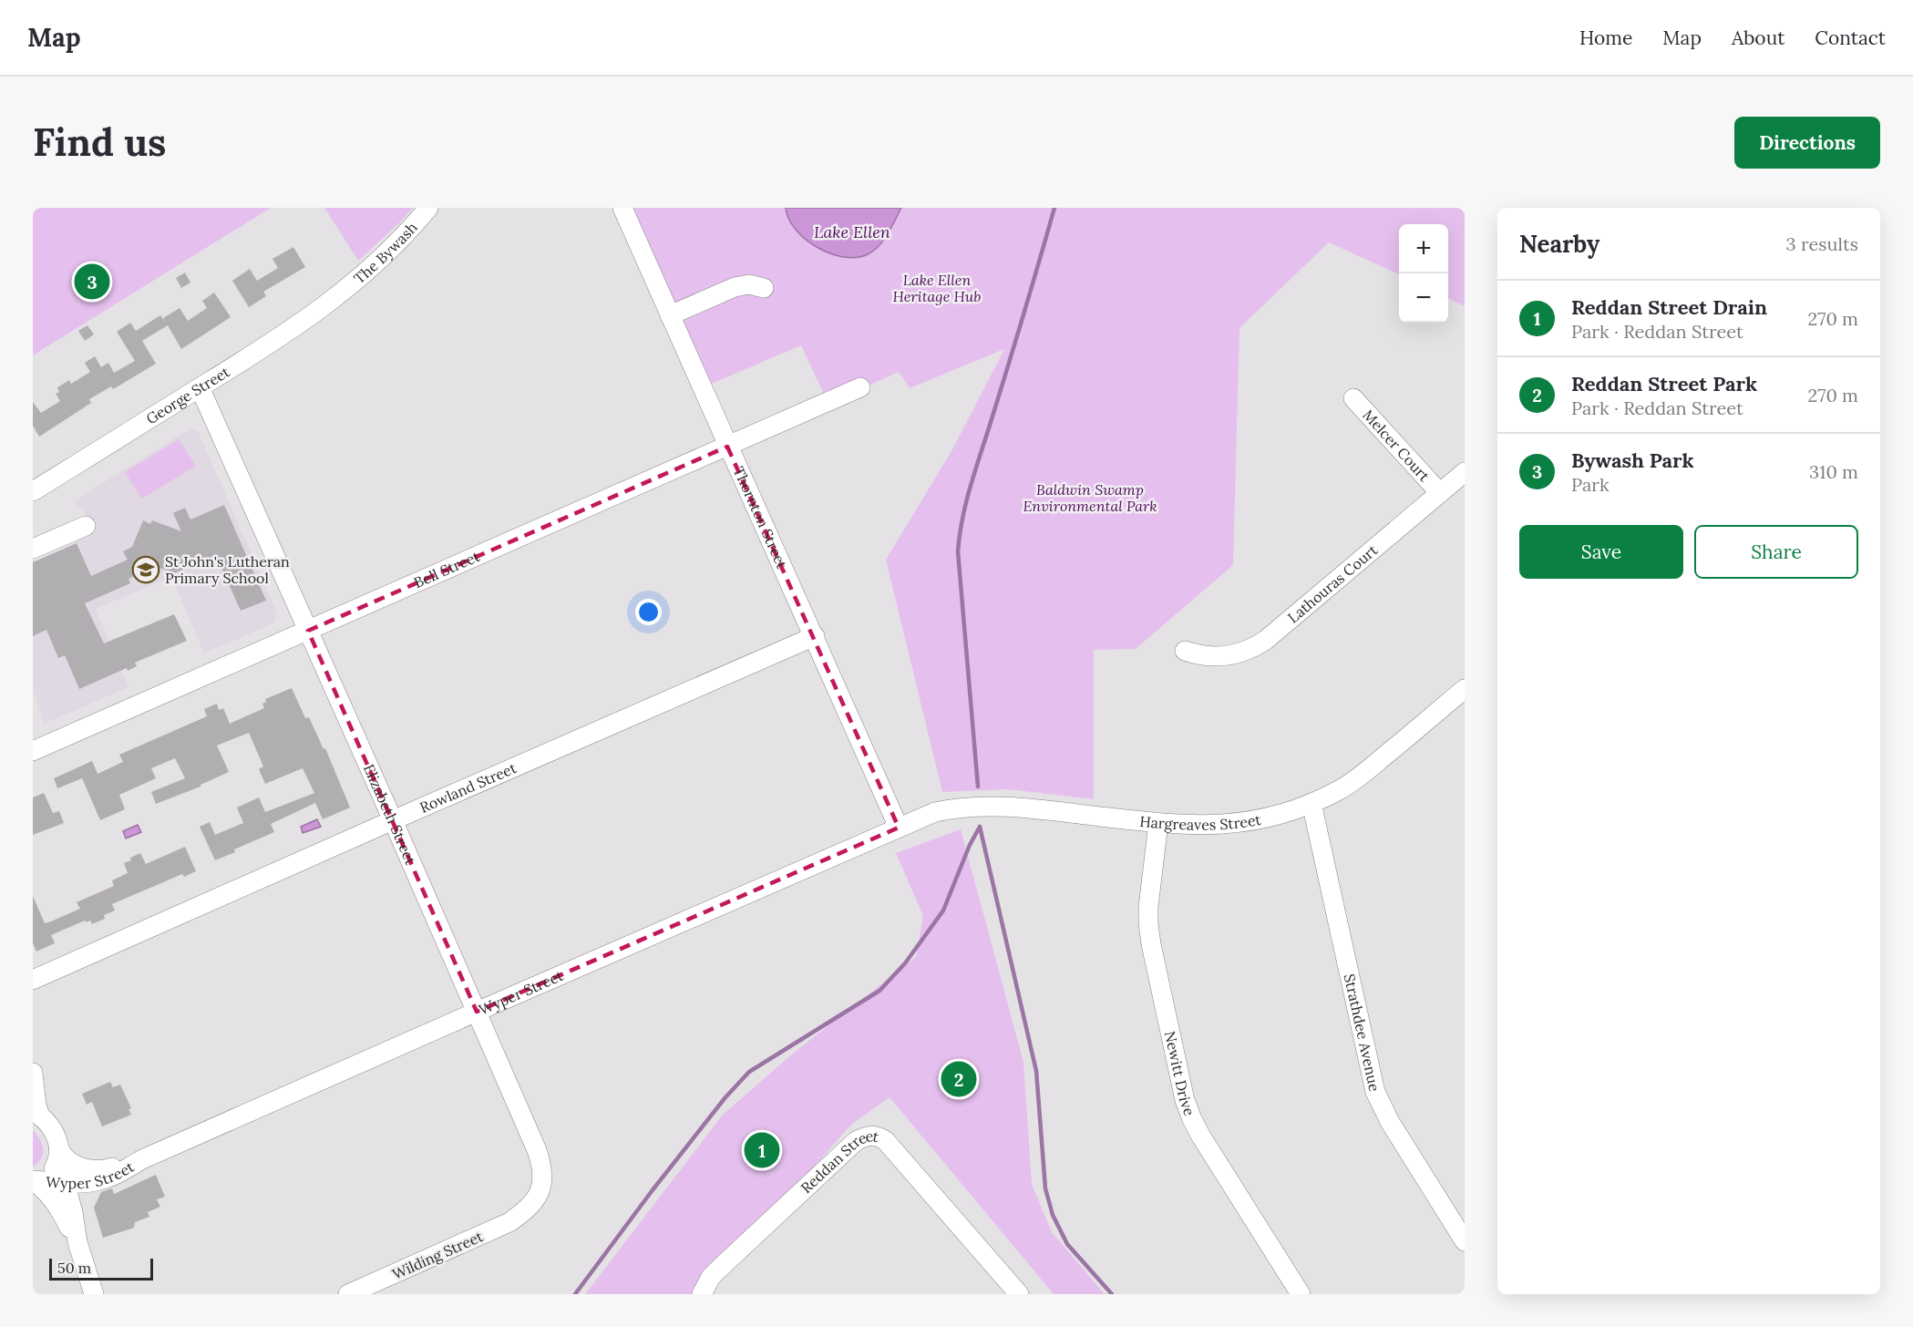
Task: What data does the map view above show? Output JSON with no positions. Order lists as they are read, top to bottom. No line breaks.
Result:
{"streets":{"street":["The Bywash","George Street","Melcer Court","Thornton Street","Bell Street","Lathouras Court","Rowland Street","Elizabeth Street","Hargreaves Street","Wyper Street","Strathdee Avenue","Newitt Drive","Reddan Street","Wilding Street"]},"crossings":[["The Bywash","George Street"],["George Street","Elizabeth Street"],["Melcer Court","Lathouras Court"],["Thornton Street","Bell Street"],["Thornton Street","Rowland Street"],["Thornton Street","Hargreaves Street"],["Thornton Street","Wyper Street"],["Bell Street","Elizabeth Street"],["Rowland Street","Elizabeth Street"],["Elizabeth Street","Wyper Street"],["Elizabeth Street","Wilding Street"],["Hargreaves Street","Wyper Street"],["Hargreaves Street","Strathdee Avenue"],["Hargreaves Street","Newitt Drive"]],"water":["Lake Ellen"],"parks":["Lake Ellen Heritage Hub","Baldwin Swamp Environmental Park"],"places":{"school or university":["St John's Lutheran Primary School"]},"scale_bar":"50 m","page":{"header":"Map","nav":["Home","Map","About","Contact"],"buttons":["Directions",["Save","Share"]],"title":"Find us","heading":["Nearby","3 results"],"map_buttons":["+","−"],"pins":["3","2","1"],"list":[{"mark":"1","name":"Reddan Street Drain","note":"Park · Reddan Street","value":"270 m"},{"mark":"2","name":"Reddan Street Park","note":"Park · Reddan Street","value":"270 m"},{"mark":"3","name":"Bywash Park","note":"Park","value":"310 m"}],"scale":"50 m"}}
